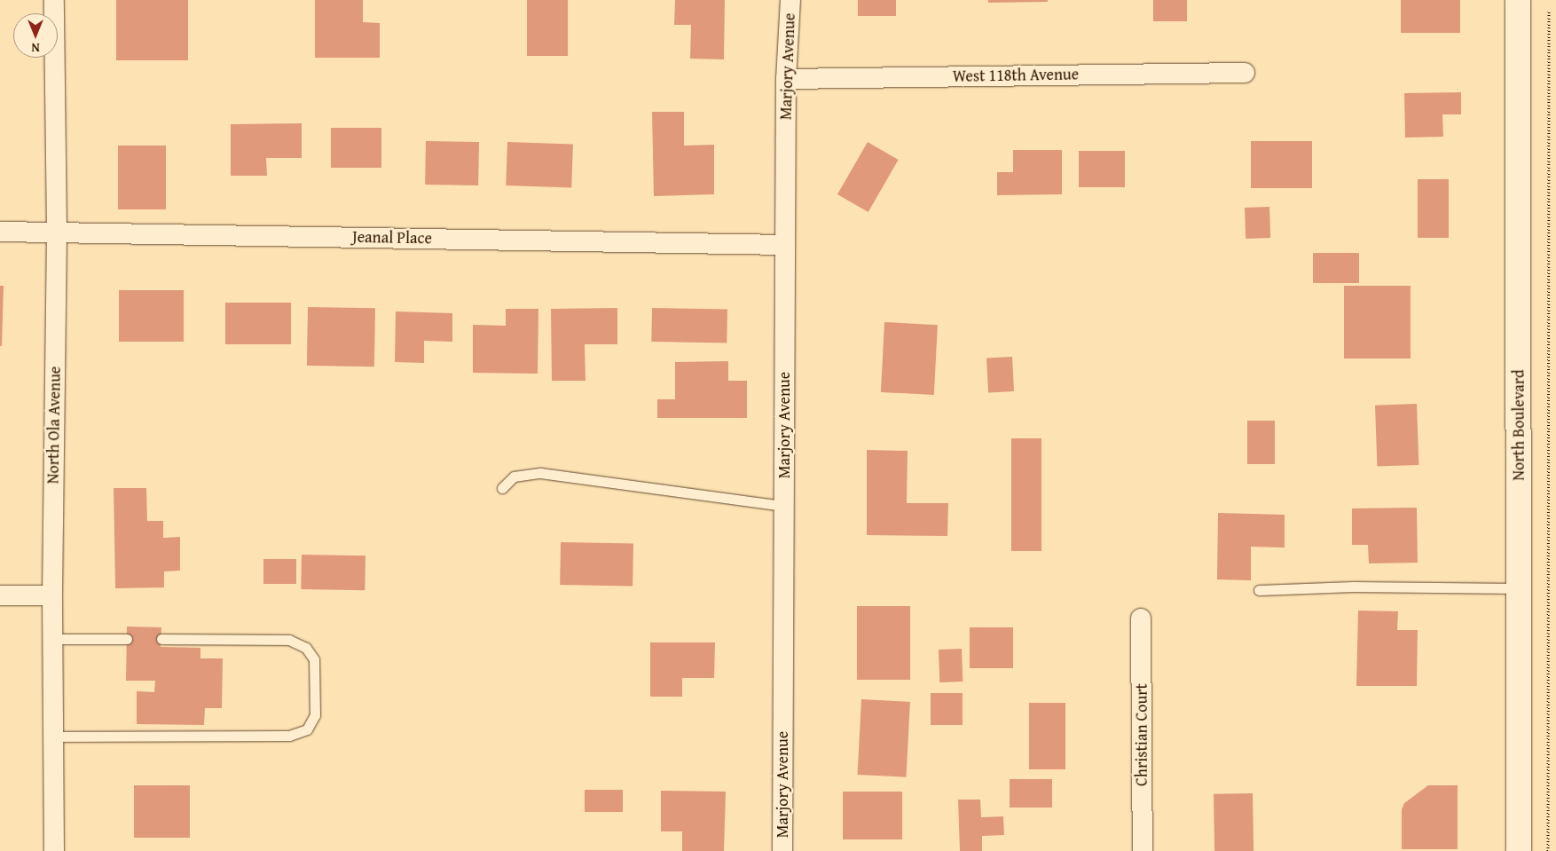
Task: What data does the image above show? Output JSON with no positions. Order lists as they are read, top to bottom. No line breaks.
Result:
{"streets":{"street":["Marjory Avenue","West 118th Avenue","Jeanal Place","North Ola Avenue","North Boulevard","Christian Court"]},"crossings":[["Marjory Avenue","West 118th Avenue"],["Marjory Avenue","Jeanal Place"],["Jeanal Place","North Ola Avenue"]],"north":"bottom"}
